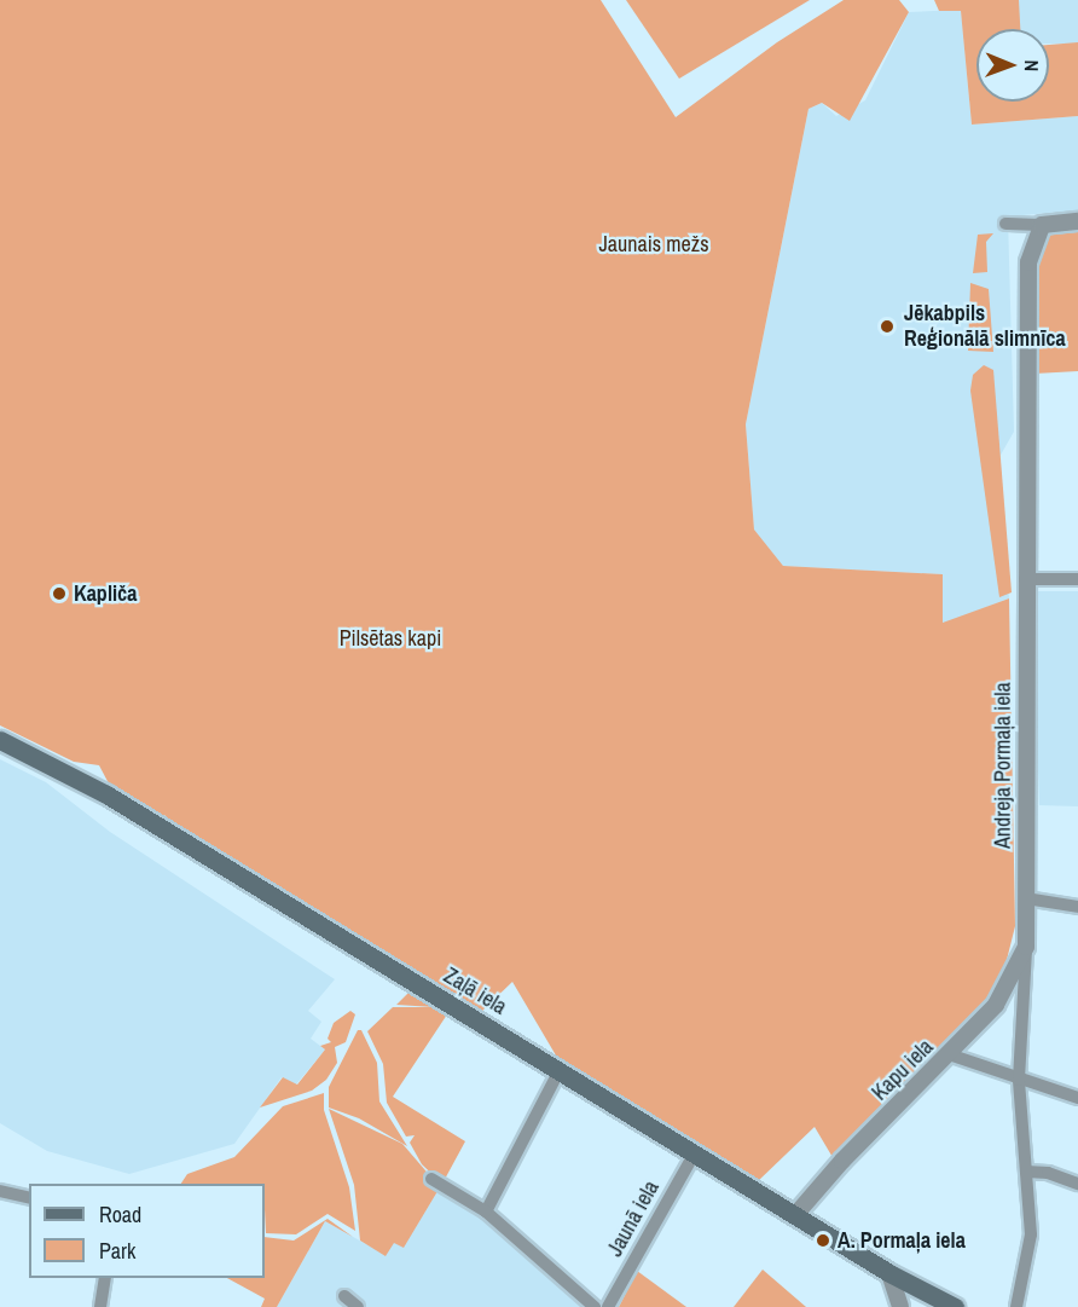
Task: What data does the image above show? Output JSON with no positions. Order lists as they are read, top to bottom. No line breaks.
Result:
{"streets":{"main road":["Zaļā iela"],"street":["Andreja Pormaļa iela","Kapu iela","Jaunā iela"]},"crossings":[["Andreja Pormaļa iela","Kapu iela"],["Zaļā iela","Kapu iela"],["Zaļā iela","Jaunā iela"]],"parks":["Jaunais mežs","Pilsētas kapi"],"places":["Jēkabpils Reģionālā slimnīca","Kapliča","A. Pormaļa iela"],"legend":["Road","Park"],"north":"right"}
